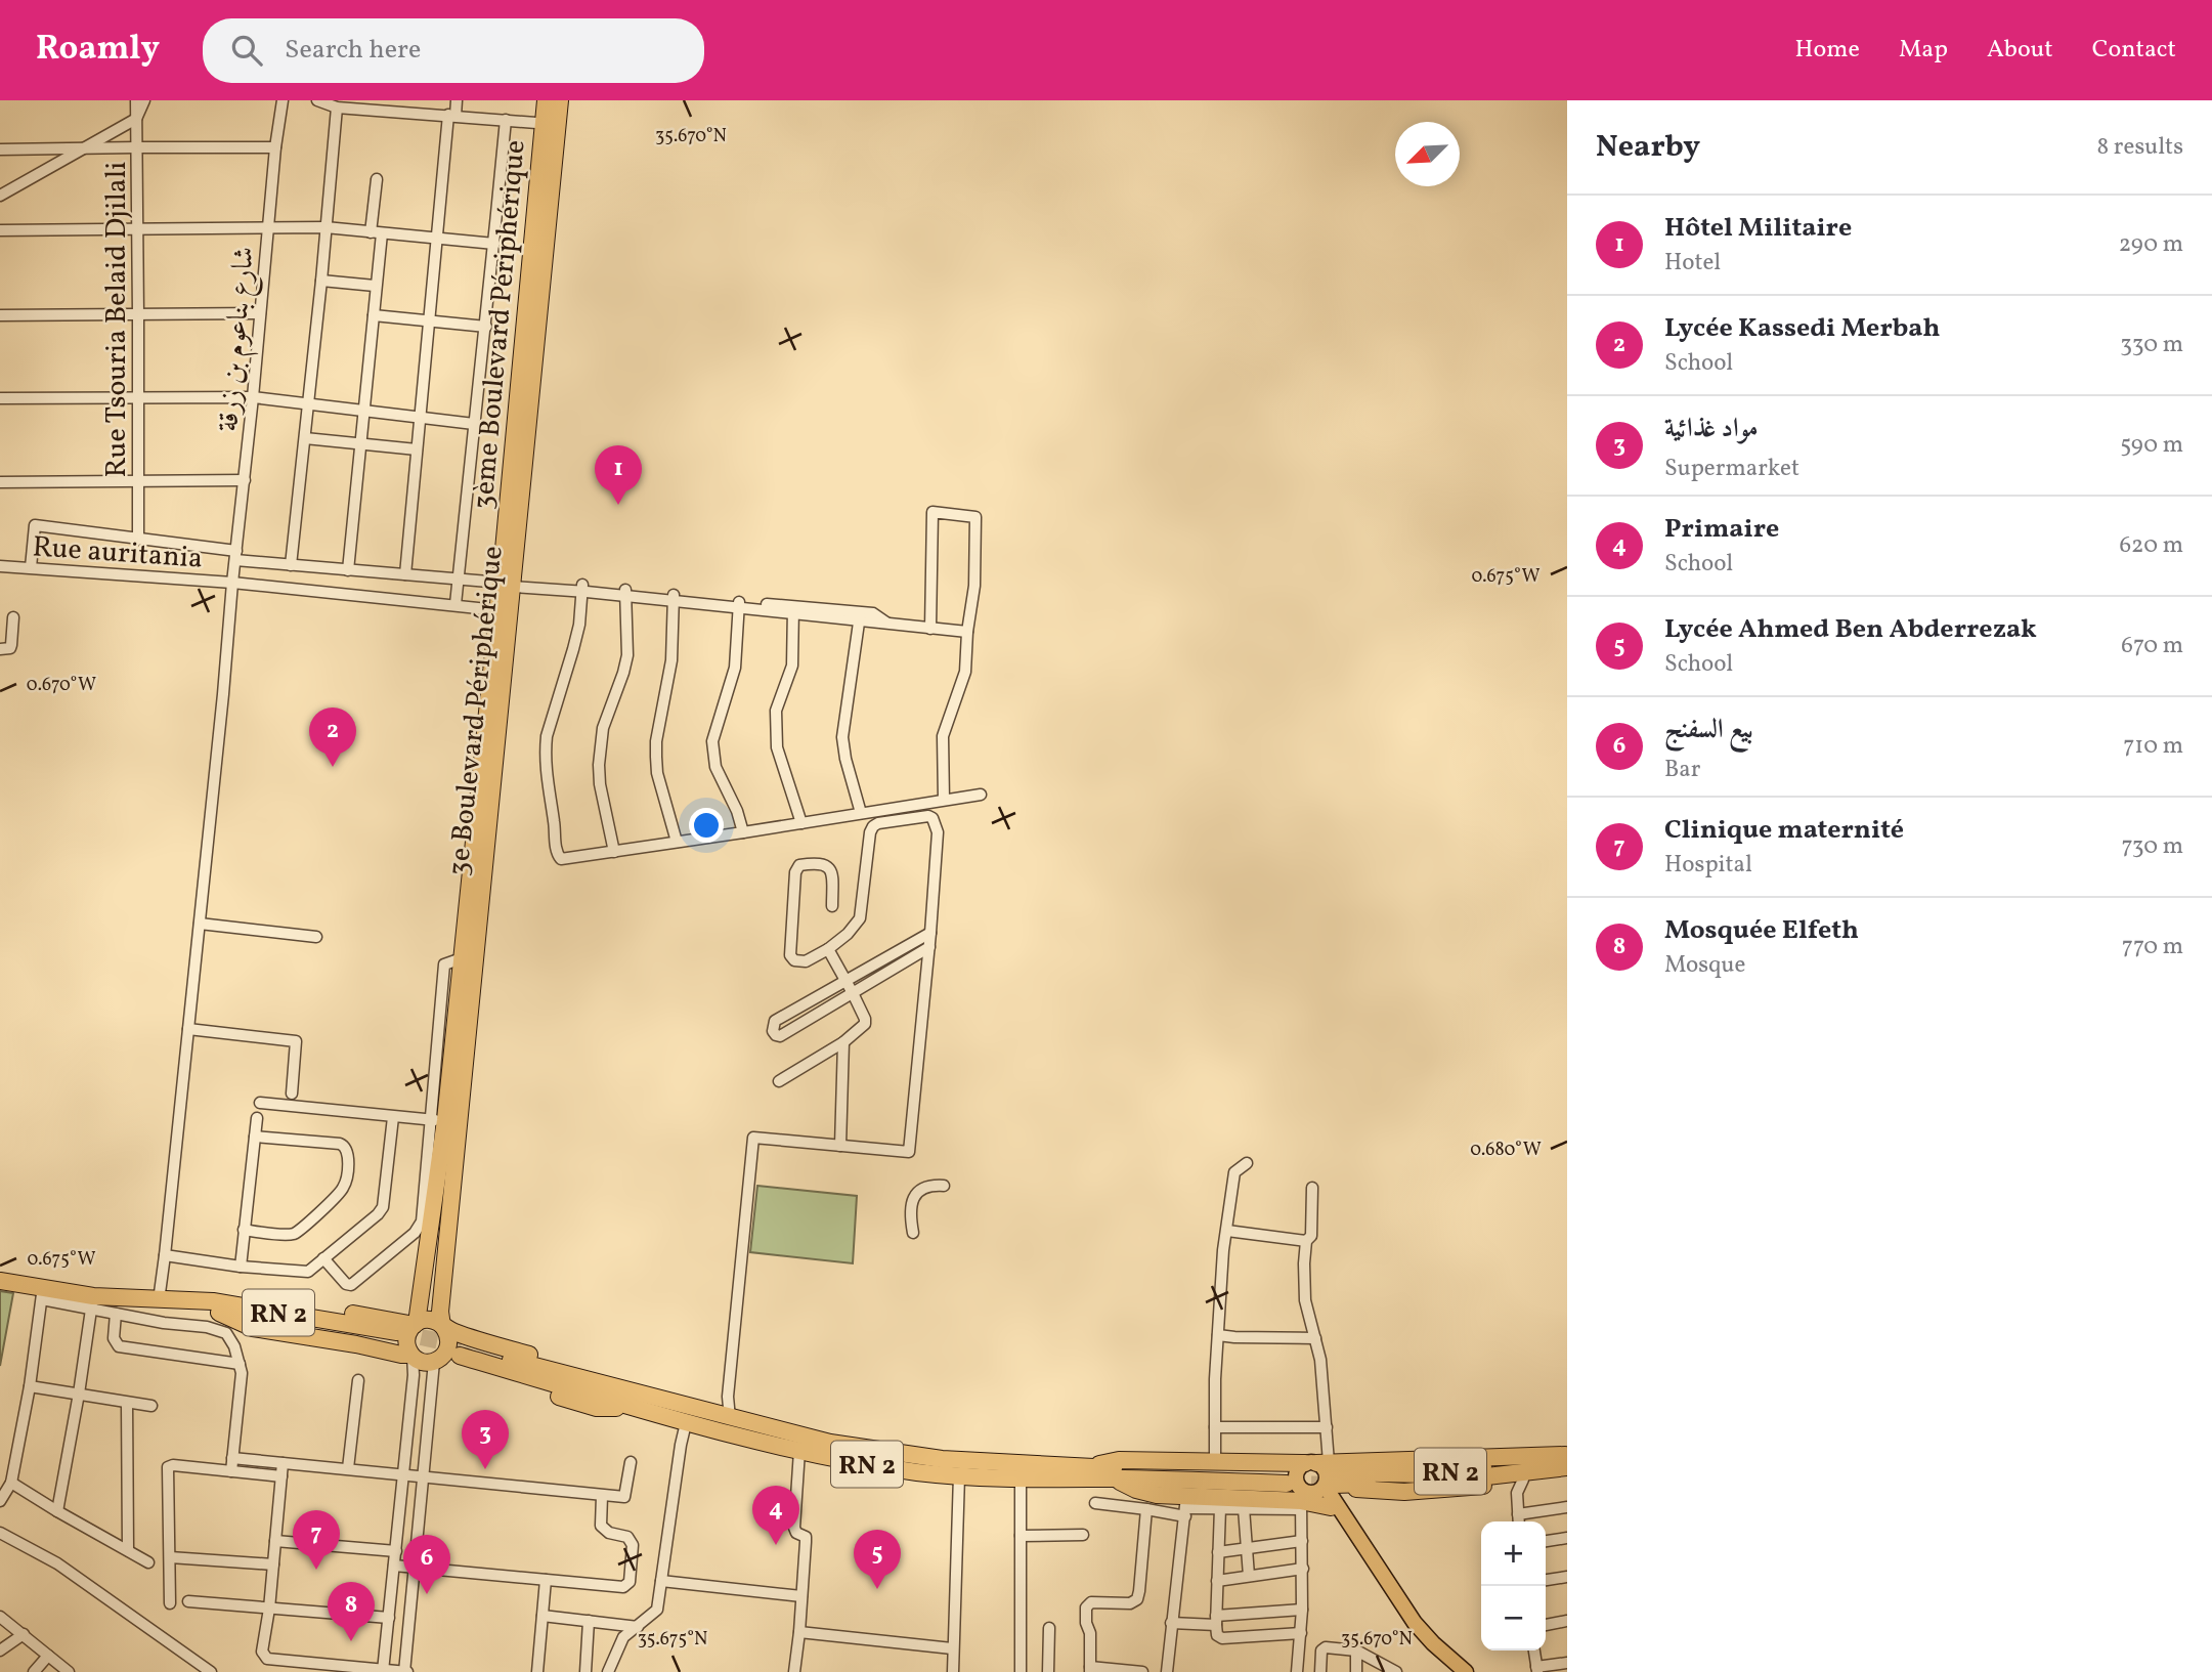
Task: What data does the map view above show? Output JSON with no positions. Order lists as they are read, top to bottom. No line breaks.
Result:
{"streets":{"highway":["3ème Boulevard Périphérique","3e Boulevard Périphérique","RN 2"],"street":["Rue Tsouria Belaid Djilali","شارع بناعوم بن زرقة","Rue auritania"]},"crossings":[["3ème Boulevard Périphérique","Rue auritania"],["3ème Boulevard Périphérique","3e Boulevard Périphérique"],["3ème Boulevard Périphérique","RN 2"],["شارع بناعوم بن زرقة","Rue auritania"],["شارع بناعوم بن زرقة","RN 2"],["Rue auritania","3e Boulevard Périphérique"],["3e Boulevard Périphérique","RN 2"]],"north":"bottom left","page":{"header":"Roamly","search":"Search here","nav":["Home","Map","About","Contact"],"heading":["Nearby","8 results"],"list":[{"mark":"1","name":"Hôtel Militaire","note":"Hotel","value":"290 m"},{"mark":"2","name":"Lycée Kassedi Merbah","note":"School","value":"330 m"},{"mark":"3","name":"مواد غذائية","note":"Supermarket","value":"590 m"},{"mark":"4","name":"Primaire","note":"School","value":"620 m"},{"mark":"5","name":"Lycée Ahmed Ben Abderrezak","note":"School","value":"670 m"},{"mark":"6","name":"بيع السفنج","note":"Bar","value":"710 m"},{"mark":"7","name":"Clinique maternité","note":"Hospital","value":"730 m"},{"mark":"8","name":"Mosquée Elfeth","note":"Mosque","value":"770 m"}],"pins":["1","2","3","4","7","5","6","8"],"map_buttons":["+","−"]},"coordinates":["35.670°N","0.675°W","0.670°W","0.680°W","35.675°N"]}
